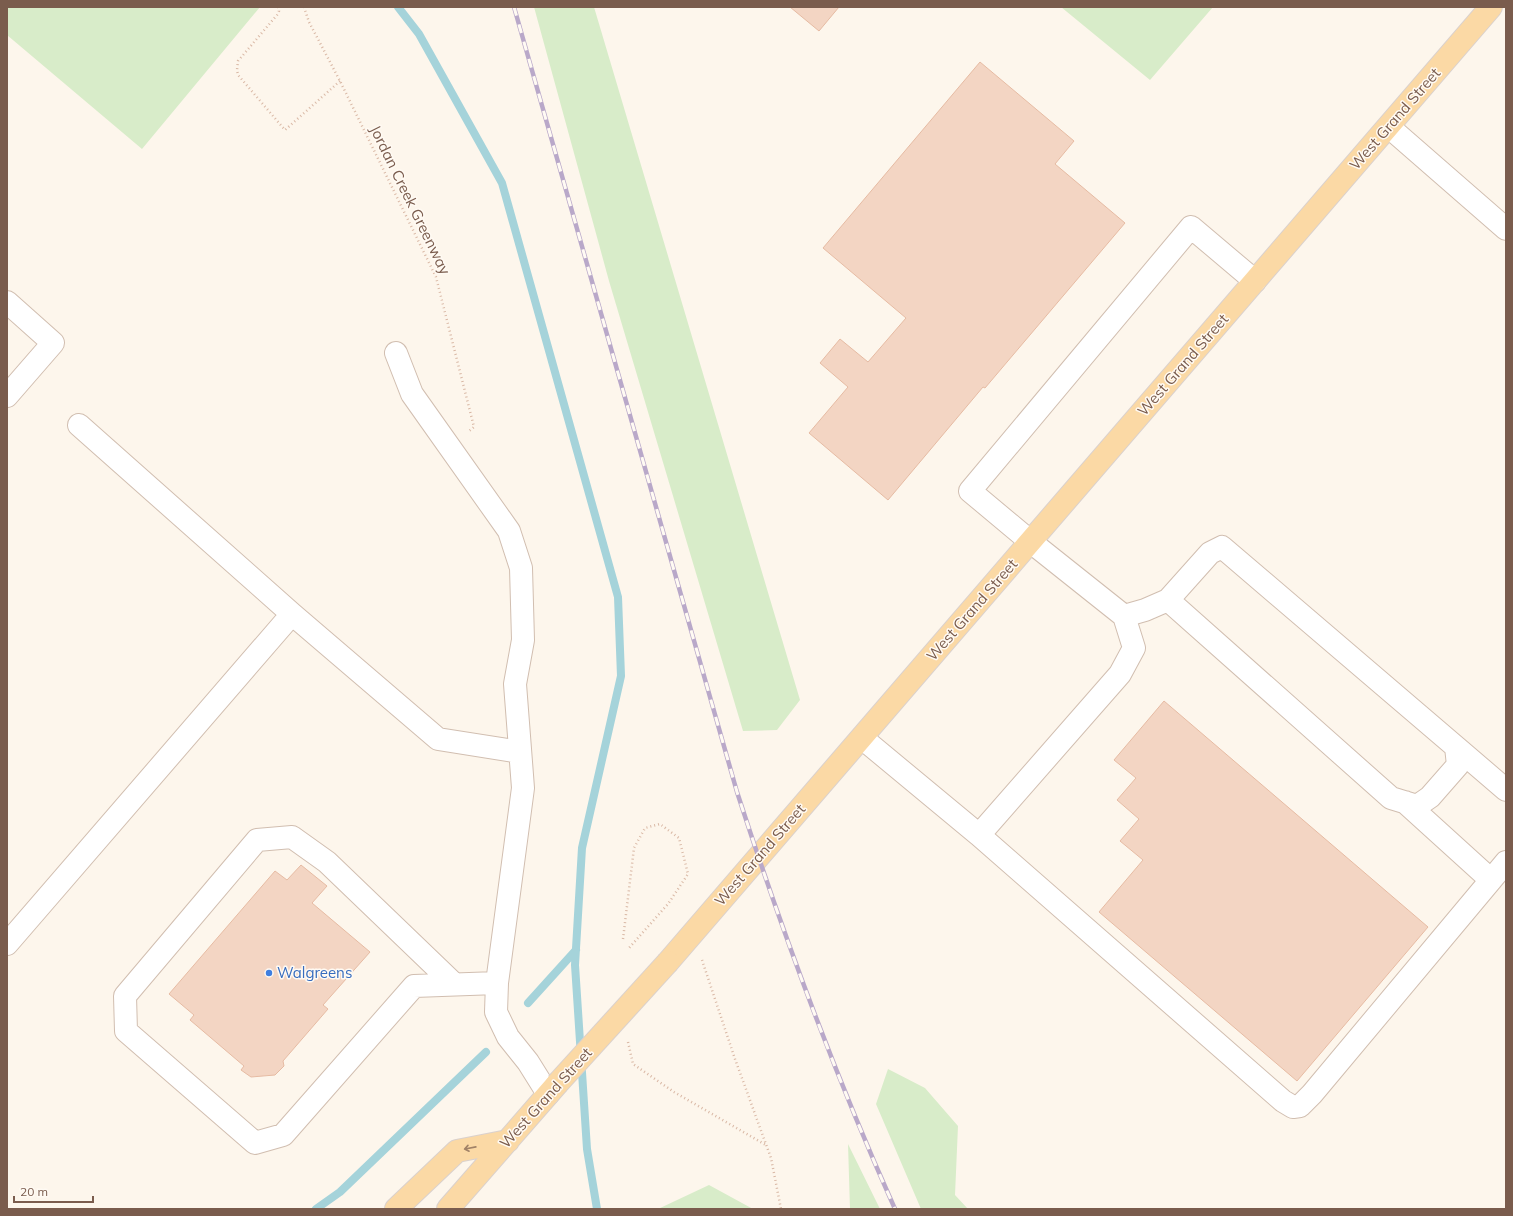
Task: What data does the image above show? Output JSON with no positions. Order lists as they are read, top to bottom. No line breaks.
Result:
{"streets":{"main road":["West Grand Street"],"path":["Jordan Creek Greenway"]},"places":["Walgreens"],"scale_bar":"20 m"}
